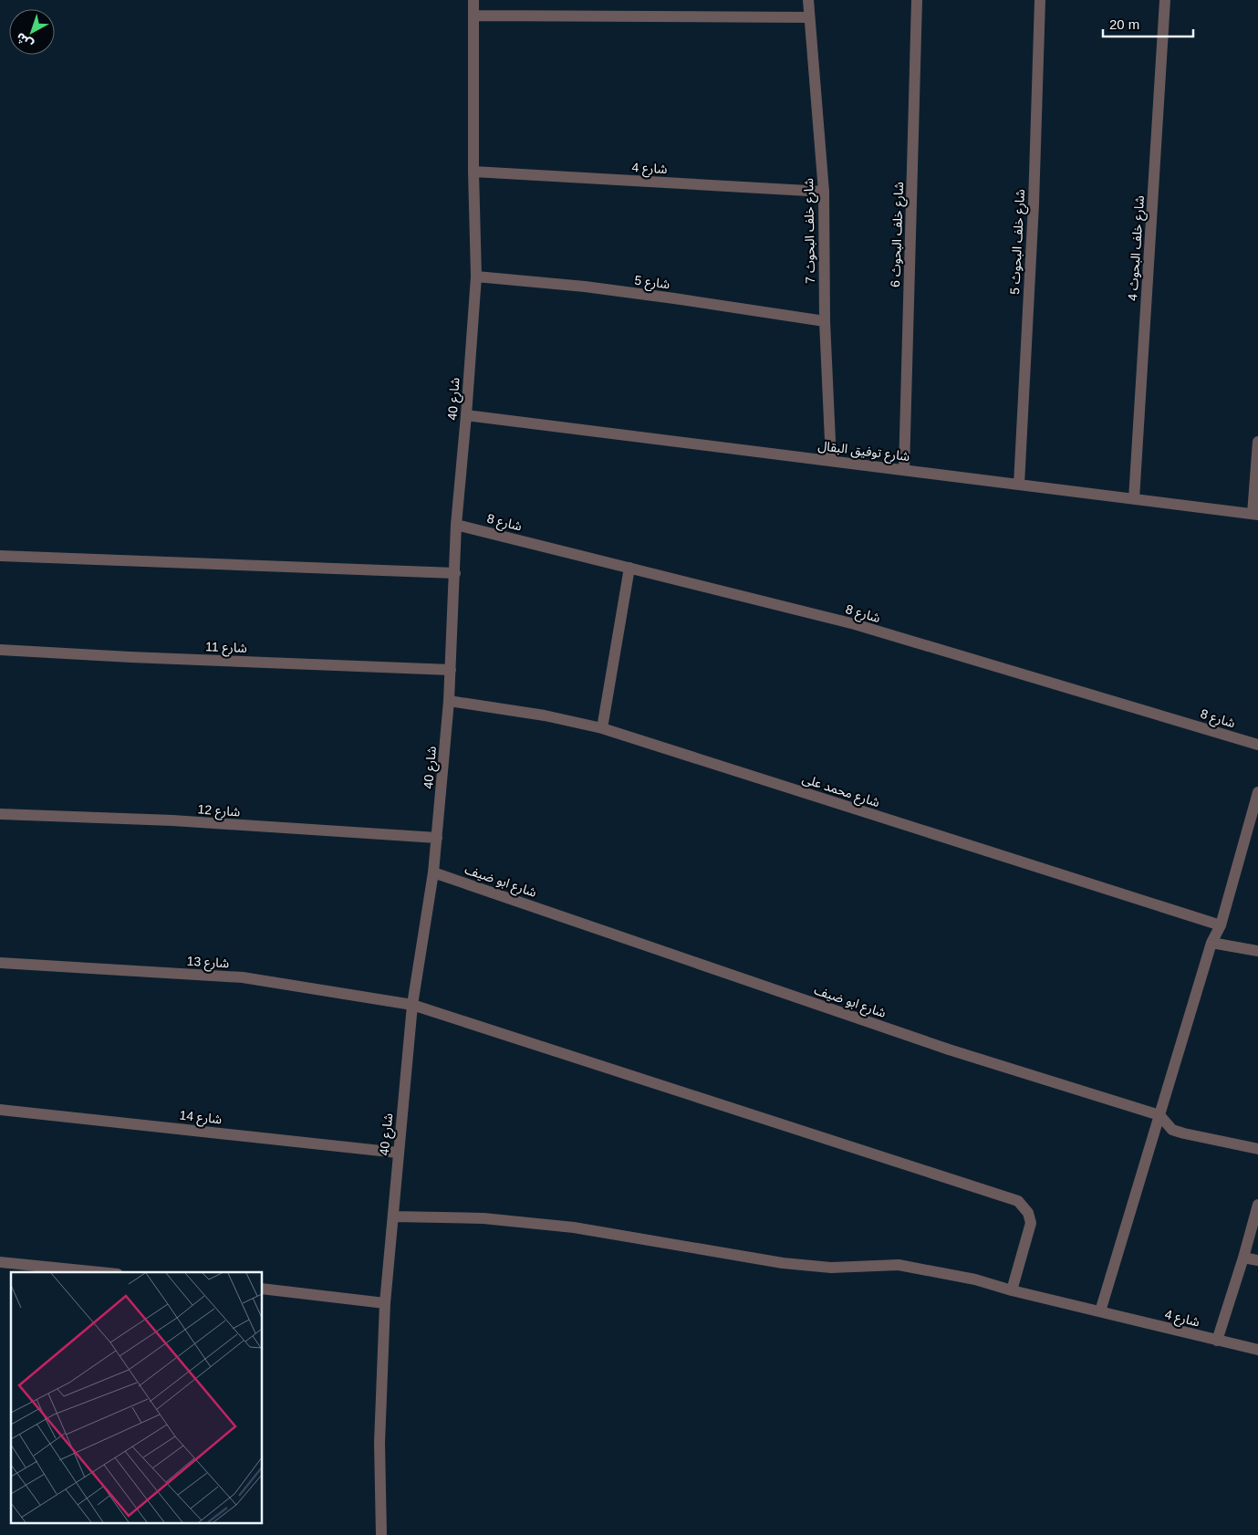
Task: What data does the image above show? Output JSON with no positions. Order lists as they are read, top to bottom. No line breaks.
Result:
{"streets":{"street":["شارع 4","شارع خلف البحوث 7","شارع خلف البحوث 6","شارع خلف البحوث 5","شارع خلف البحوث 4","شارع 5","شارع 40","شارع توفيق البقال","شارع 8","شارع 11","شارع محمد على","شارع 12","شارع ابو ضيف","شارع 13","شارع 14"]},"crossings":[["شارع 4","شارع خلف البحوث 7"],["شارع 4","شارع 40"],["شارع 4","شارع 13"],["شارع خلف البحوث 7","شارع 5"],["شارع خلف البحوث 7","شارع توفيق البقال"],["شارع خلف البحوث 6","شارع توفيق البقال"],["شارع خلف البحوث 5","شارع توفيق البقال"],["شارع خلف البحوث 4","شارع توفيق البقال"],["شارع 5","شارع 40"],["شارع 40","شارع توفيق البقال"],["شارع 40","شارع 8"],["شارع 40","شارع 11"],["شارع 40","شارع محمد على"],["شارع 40","شارع 12"],["شارع 40","شارع ابو ضيف"],["شارع 40","شارع 13"],["شارع 40","شارع 14"]],"scale_bar":"20 m","north":"bottom left"}
